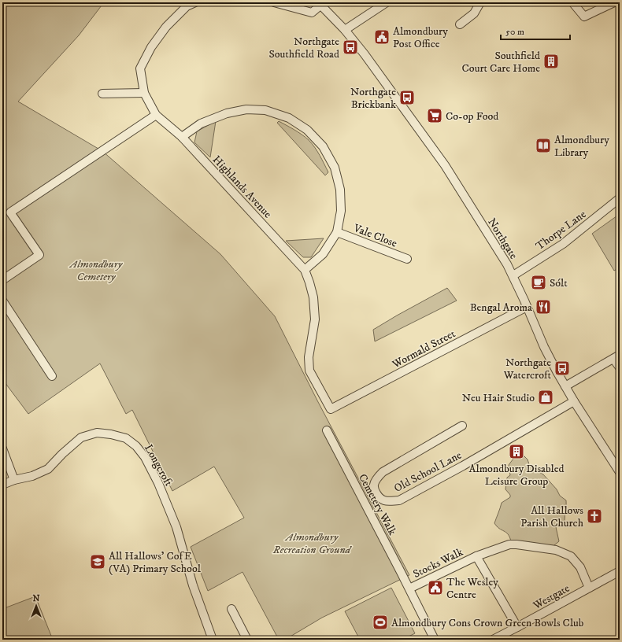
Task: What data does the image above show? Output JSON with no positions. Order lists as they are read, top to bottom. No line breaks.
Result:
{"streets":{"street":["Highlands Avenue","Thorpe Lane","Vale Close","Northgate","Wormald Street","Longcroft","Old School Lane","Cemetery Walk","Stocks Walk","Westgate"]},"crossings":[["Highlands Avenue","Wormald Street"],["Thorpe Lane","Northgate"],["Northgate","Wormald Street"],["Northgate","Old School Lane"],["Cemetery Walk","Stocks Walk"],["Stocks Walk","Westgate"]],"parks":["Almondbury Cemetery","Almondbury Recreation Ground"],"places":{"public building":["Almondbury Post Office","The Wesley Centre"],"bus stop":["Northgate Southfield Road","Northgate Brickbank","Northgate Watercroft"],"building":["Southfield Court Care Home","Almondbury Disabled Leisure Group"],"supermarket":["Co-op Food"],"library":["Almondbury Library"],"cafe":["Sólt"],"restaurant":["Bengal Aroma"],"shop":["Neu Hair Studio"],"church":["All Hallows Parish Church"],"school or university":["All Hallows' CofE (VA) Primary School"],"sports":["Almondbury Cons Crown Green Bowls Club"]},"scale_bar":"50 m","north":"top"}
